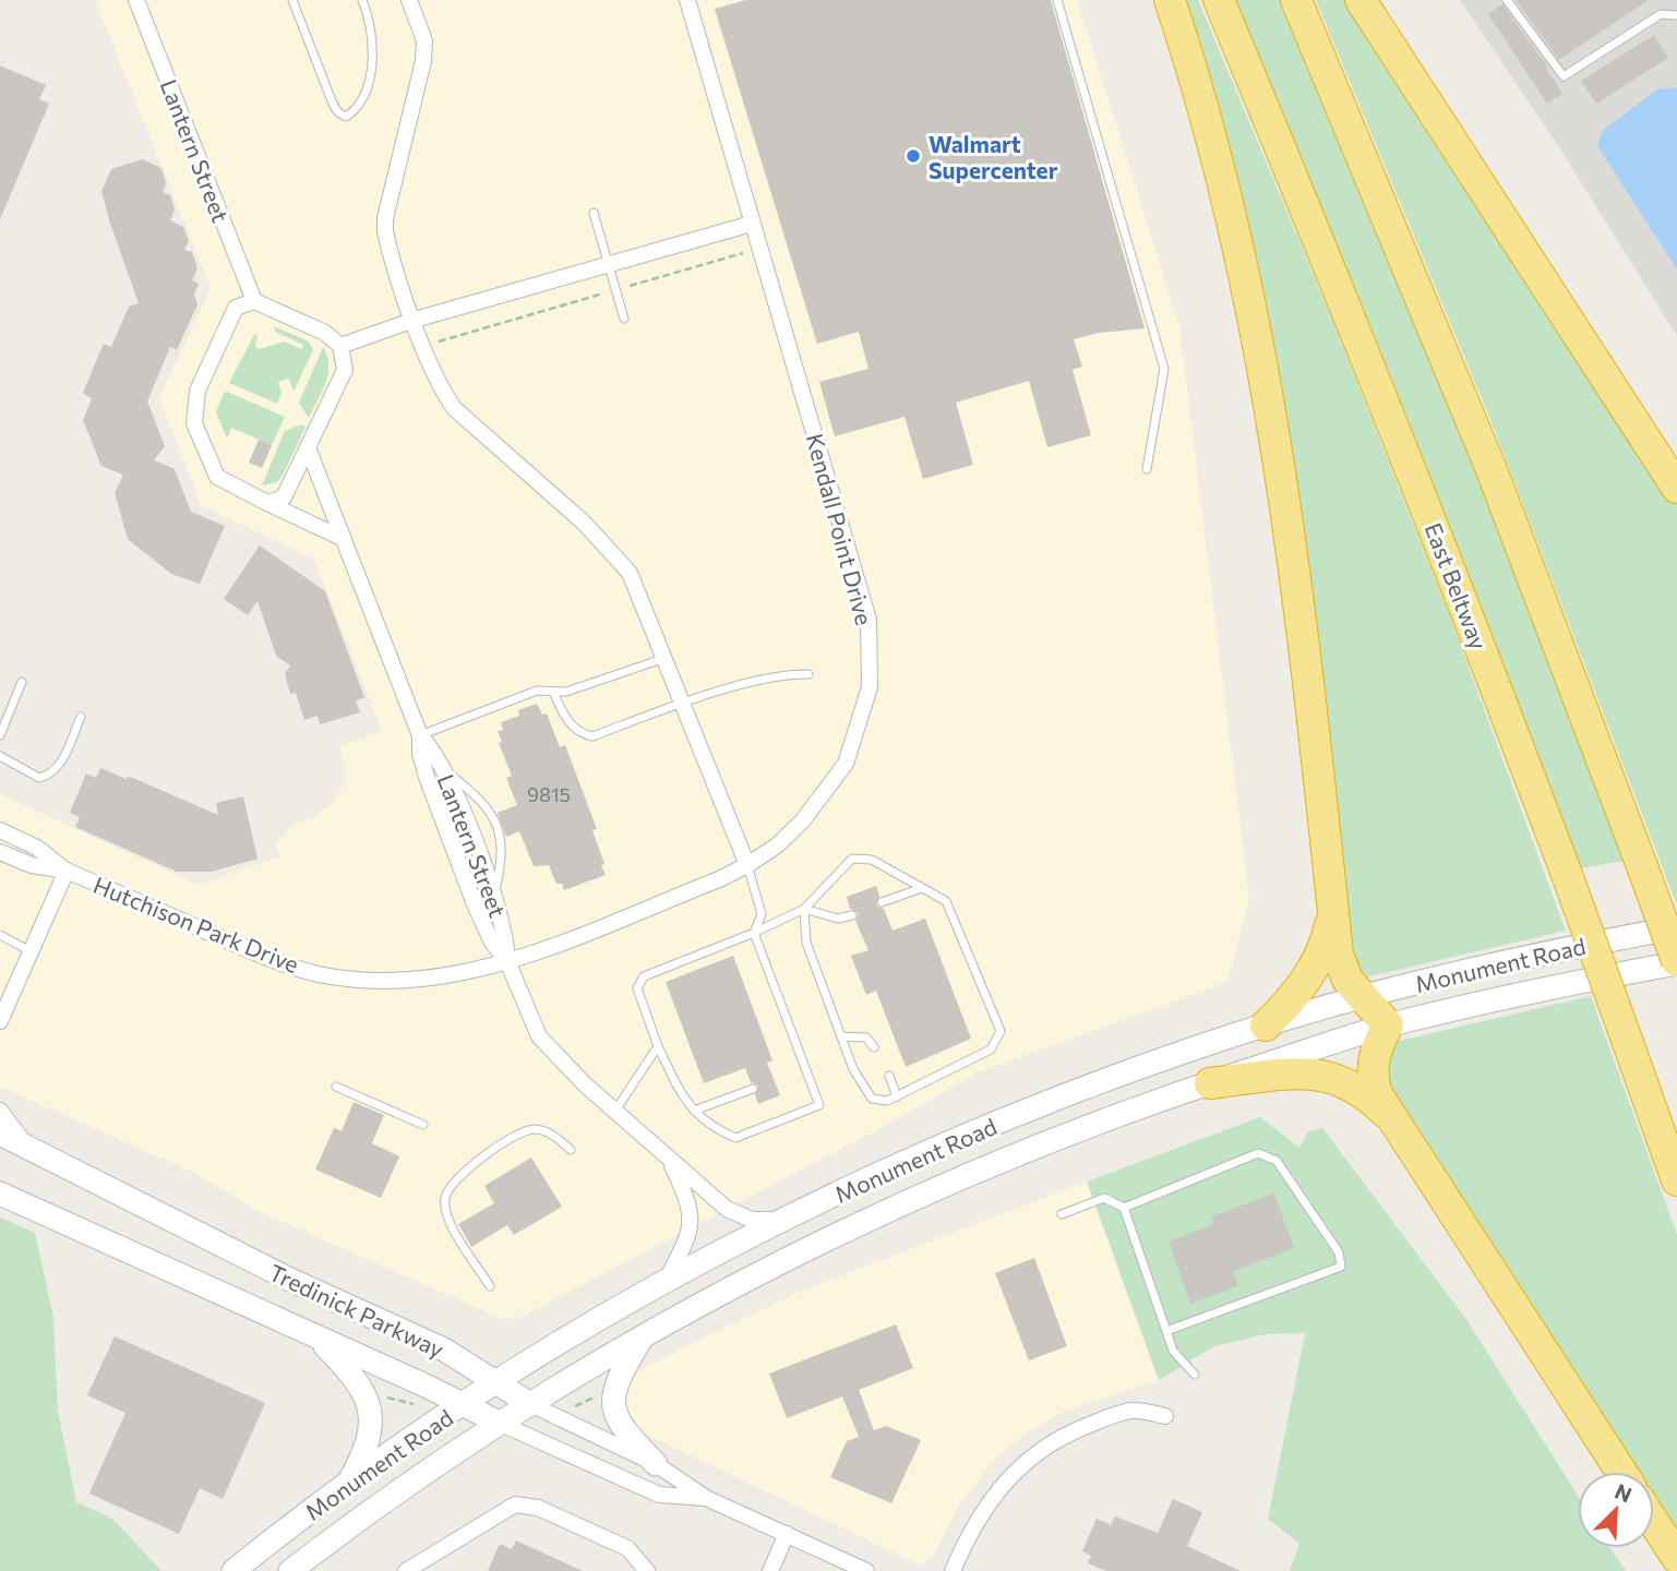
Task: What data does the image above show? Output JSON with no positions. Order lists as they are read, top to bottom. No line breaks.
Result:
{"streets":{"highway":["East Beltway"],"main road":["Monument Road","Tredinick Parkway"],"street":["Lantern Street","Kendall Point Drive","Hutchison Park Drive"]},"crossings":[["Lantern Street","Kendall Point Drive"],["Lantern Street","Hutchison Park Drive"],["Lantern Street","Monument Road"],["Kendall Point Drive","Hutchison Park Drive"],["Monument Road","Tredinick Parkway"]],"places":["Walmart Supercenter"],"house_numbers":["9815"],"north":"top right"}
